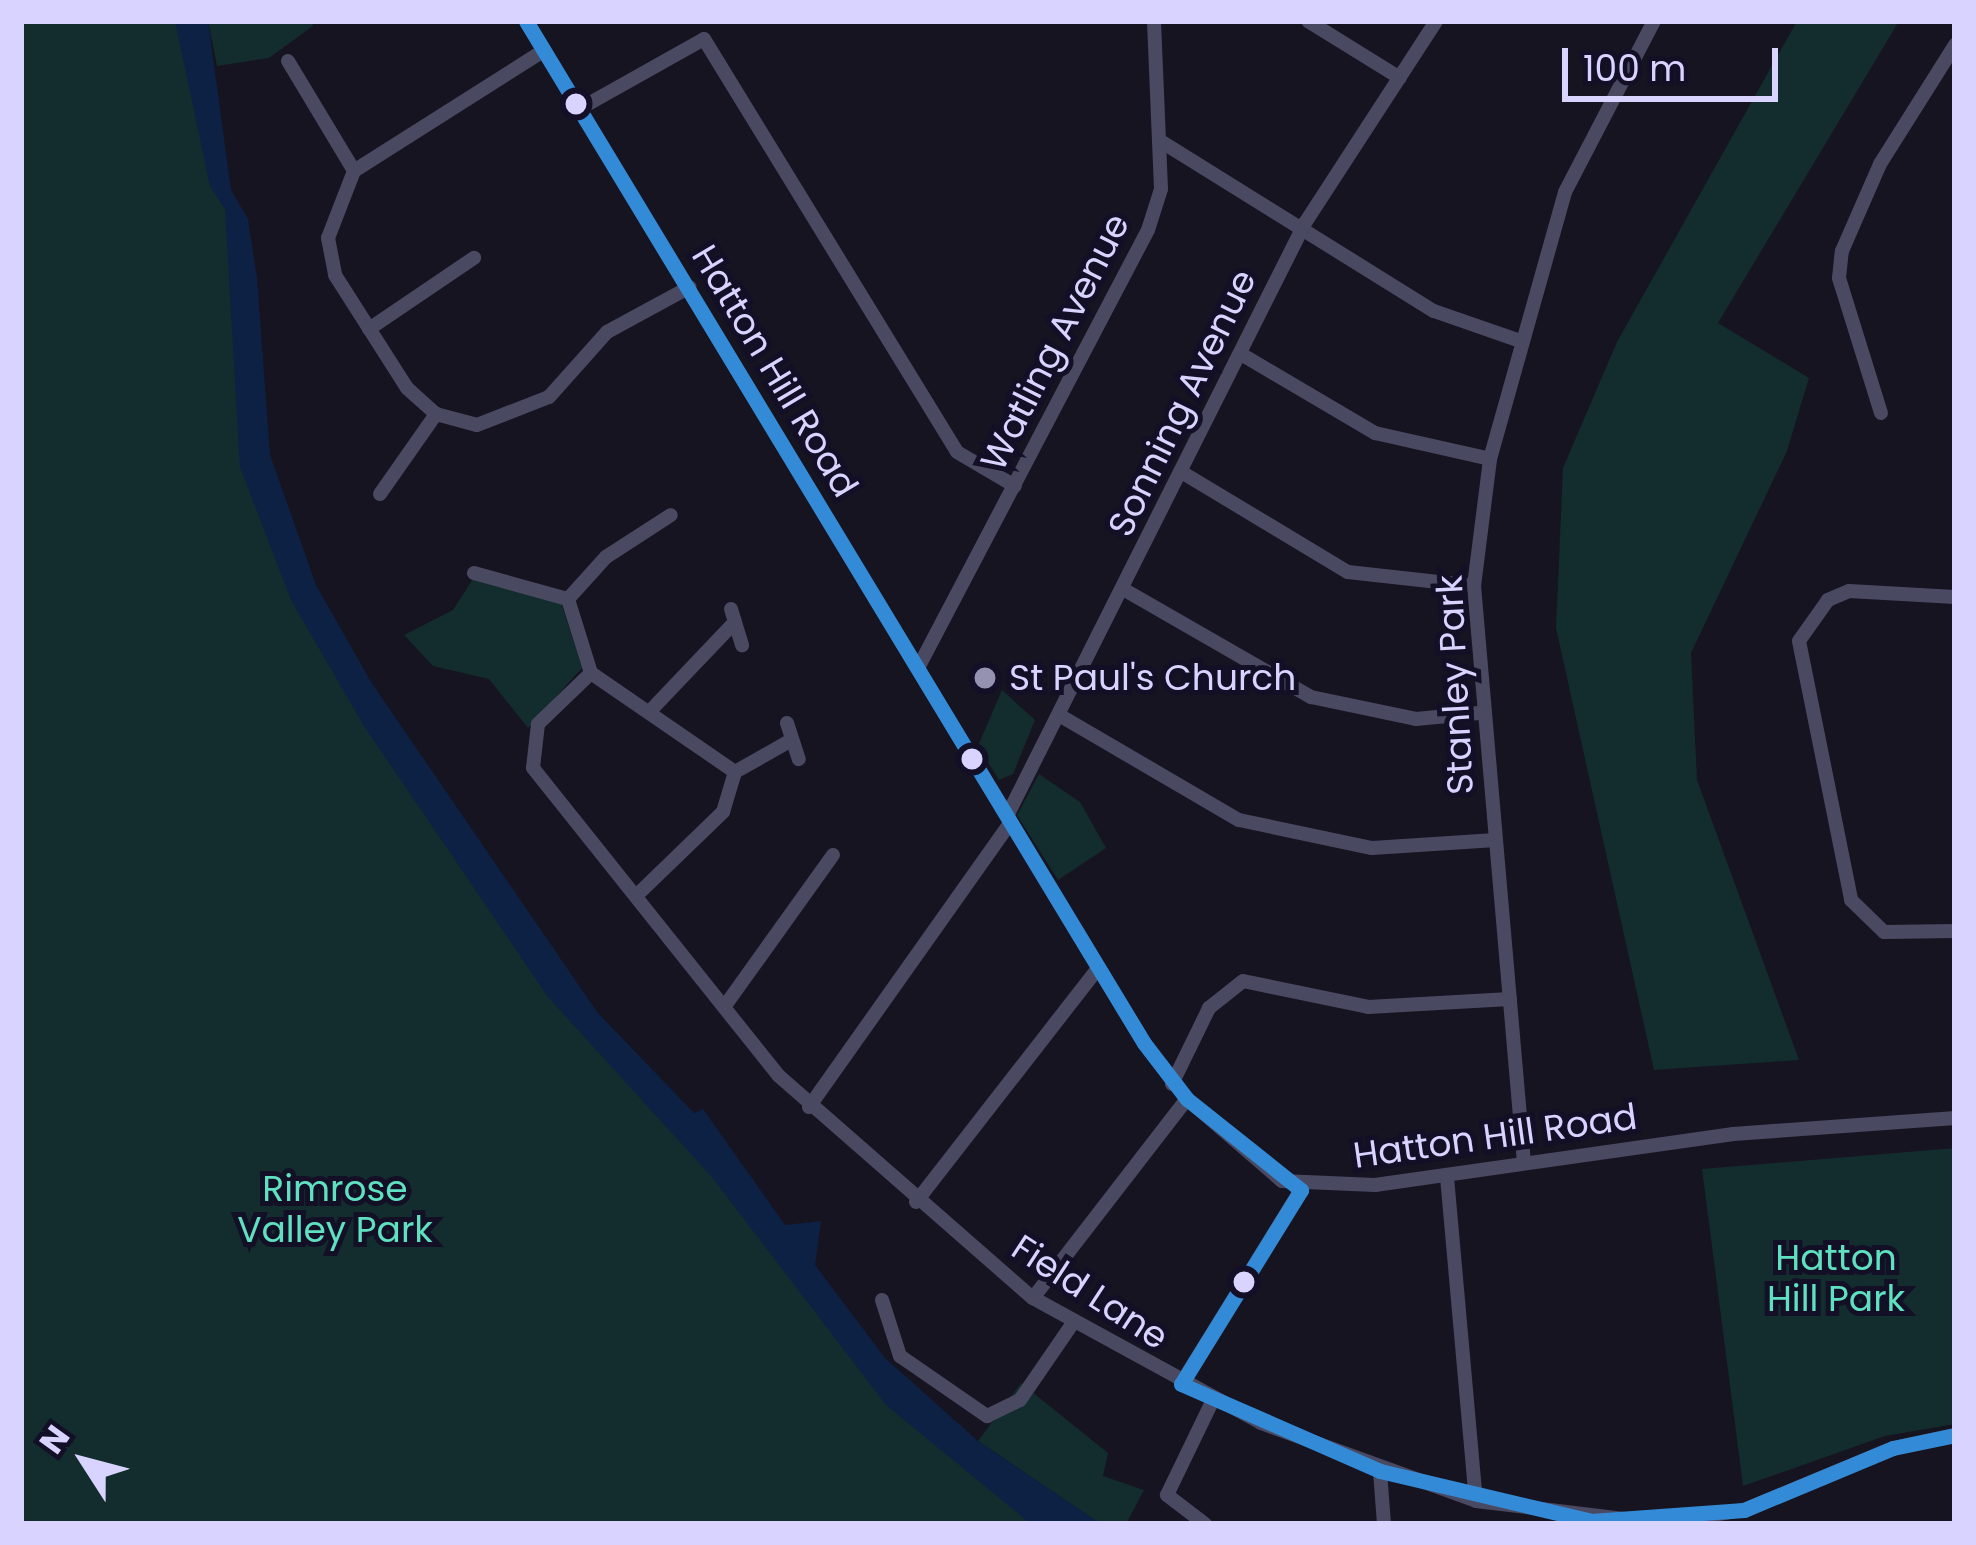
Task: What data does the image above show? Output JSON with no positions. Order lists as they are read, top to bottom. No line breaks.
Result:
{"streets":{"street":["Watling Avenue","Hatton Hill Road","Sonning Avenue","Stanley Park","Field Lane"]},"crossings":[["Watling Avenue","Hatton Hill Road"],["Hatton Hill Road","Sonning Avenue"],["Hatton Hill Road","Stanley Park"],["Sonning Avenue","Field Lane"]],"parks":["Rimrose Valley Park","Hatton Hill Park"],"places":["St Paul's Church"],"scale_bar":"100 m","north":"top left"}
